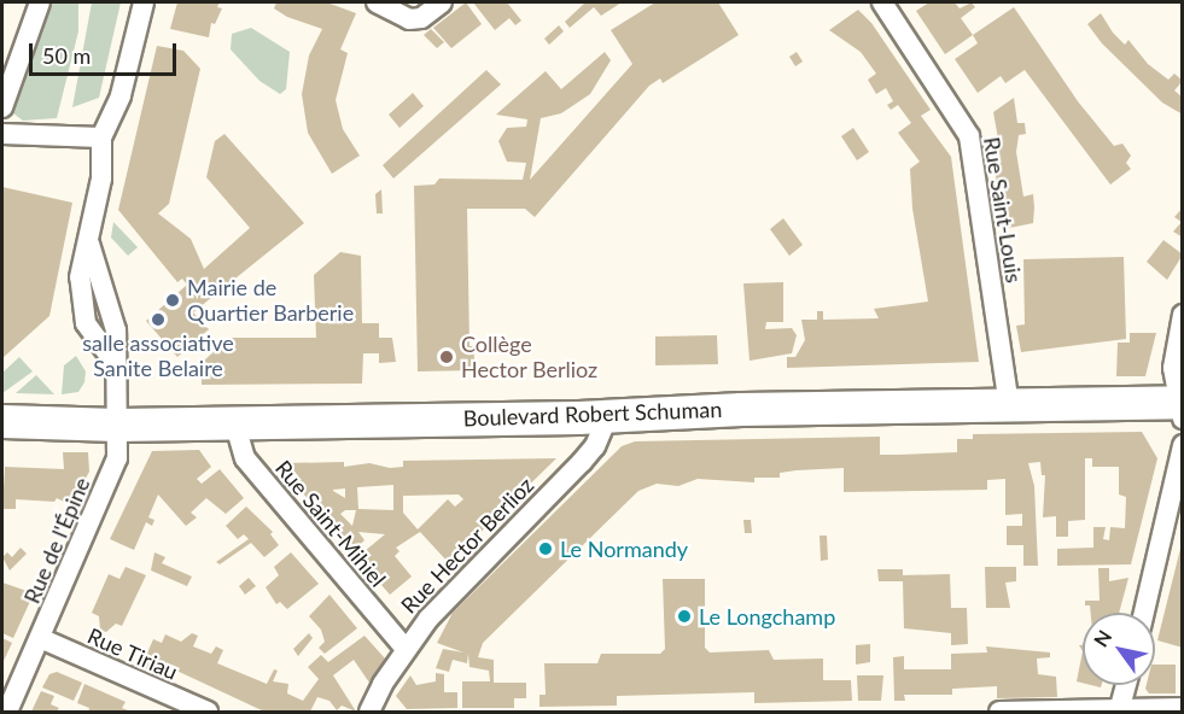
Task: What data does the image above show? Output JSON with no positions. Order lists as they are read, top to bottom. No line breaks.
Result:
{"streets":{"main road":["Boulevard Robert Schuman"],"street":["Rue Saint-Louis","Rue Saint-Mihiel","Rue de l'Épine","Rue Hector Berlioz","Rue Tiriau"]},"crossings":[["Rue Saint-Louis","Boulevard Robert Schuman"],["Boulevard Robert Schuman","Rue Saint-Mihiel"],["Boulevard Robert Schuman","Rue de l'Épine"],["Boulevard Robert Schuman","Rue Hector Berlioz"],["Rue Saint-Mihiel","Rue Hector Berlioz"],["Rue de l'Épine","Rue Tiriau"]],"places":["Mairie de Quartier Barberie","salle associative Sanite Belaire","Collège Hector Berlioz","Le Normandy","Le Longchamp"],"scale_bar":"50 m","north":"top left"}
